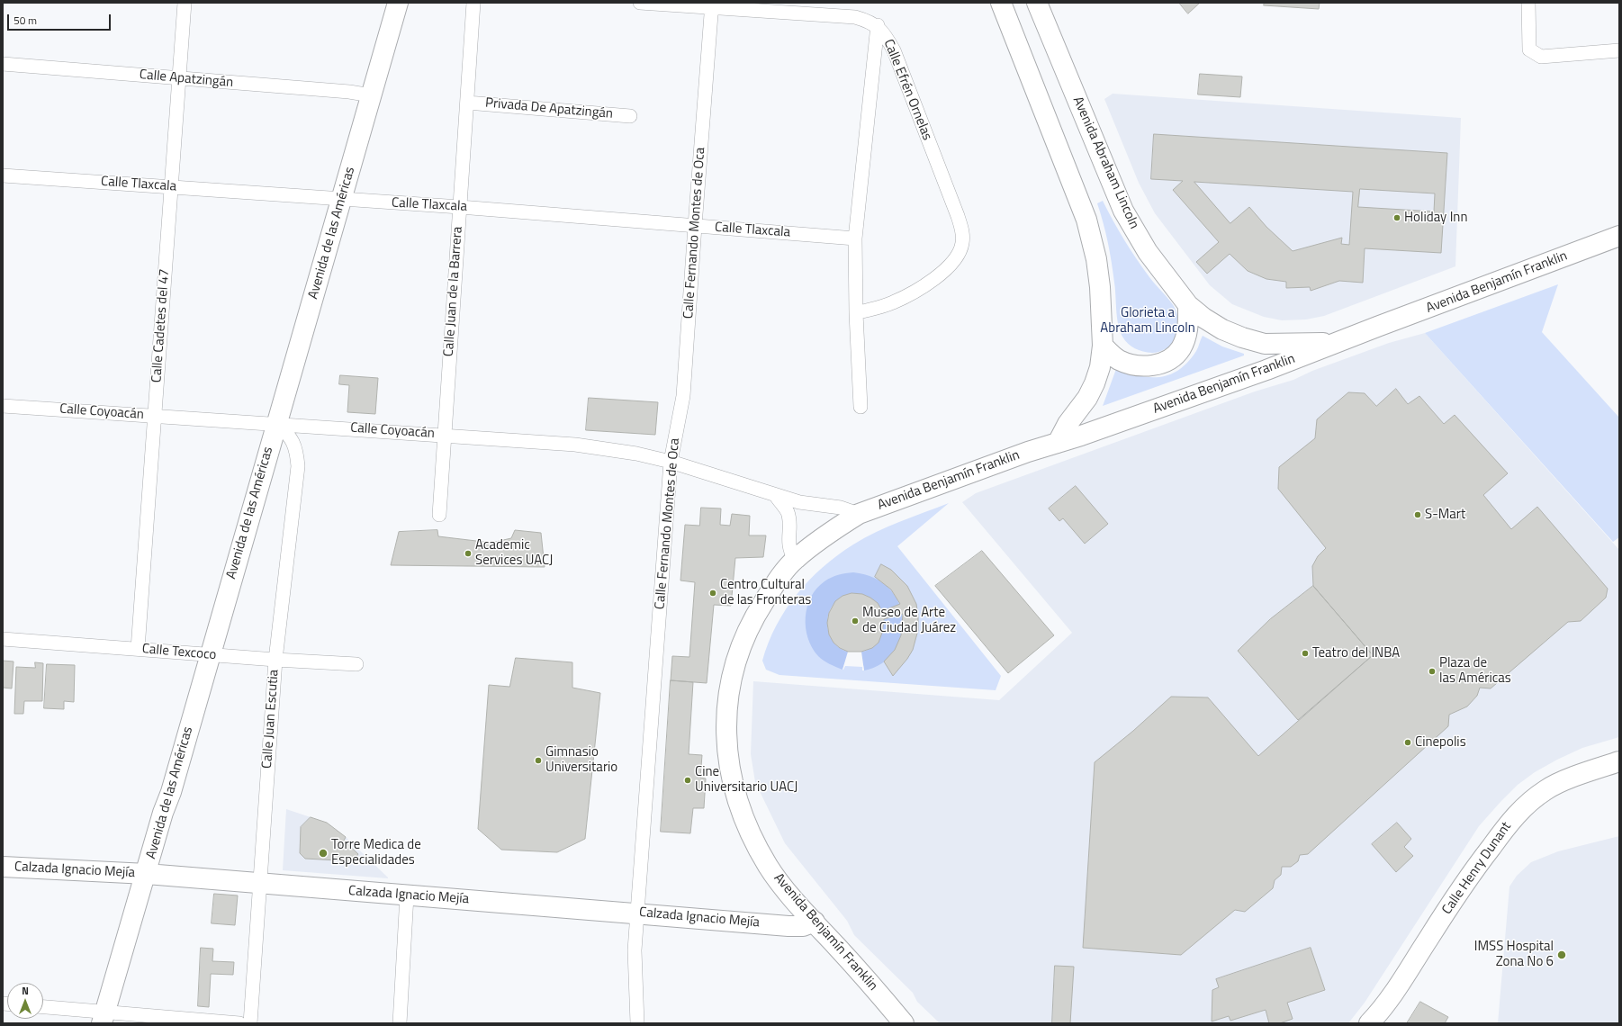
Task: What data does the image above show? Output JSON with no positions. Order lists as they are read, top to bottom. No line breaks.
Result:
{"streets":{"main road":["Avenida Abraham Lincoln","Avenida de las Américas","Avenida Benjamín Franklin","Calle Henry Dunant","Calzada Ignacio Mejía"],"street":["Calle Apatzingán","Calle Efrén Ornelas","Privada De Apatzingán","Calle Tlaxcala","Calle Fernando Montes de Oca","Calle Juan de la Barrera","Calle Cadetes del 47","Calle Coyoacán","Calle Texcoco","Calle Juan Escutia"]},"crossings":[["Calle Apatzingán","Avenida de las Américas"],["Calle Apatzingán","Calle Cadetes del 47"],["Calle Efrén Ornelas","Calle Tlaxcala"],["Privada De Apatzingán","Calle Juan de la Barrera"],["Avenida Abraham Lincoln","Avenida Benjamín Franklin"],["Calle Tlaxcala","Avenida de las Américas"],["Calle Tlaxcala","Calle Fernando Montes de Oca"],["Calle Tlaxcala","Calle Juan de la Barrera"],["Calle Tlaxcala","Calle Cadetes del 47"],["Avenida de las Américas","Calle Coyoacán"],["Avenida de las Américas","Calle Texcoco"],["Avenida de las Américas","Calle Juan Escutia"],["Avenida de las Américas","Calzada Ignacio Mejía"],["Calle Fernando Montes de Oca","Calle Coyoacán"],["Calle Fernando Montes de Oca","Calzada Ignacio Mejía"],["Avenida Benjamín Franklin","Calle Coyoacán"],["Avenida Benjamín Franklin","Calzada Ignacio Mejía"],["Calle Juan de la Barrera","Calle Coyoacán"],["Calle Cadetes del 47","Calle Coyoacán"],["Calle Cadetes del 47","Calle Texcoco"],["Calle Coyoacán","Calle Juan Escutia"],["Calle Texcoco","Calle Juan Escutia"],["Calle Juan Escutia","Calzada Ignacio Mejía"]],"parks":["Glorieta a Abraham Lincoln"],"places":["Holiday Inn","S-Mart","Academic Services UACJ","Centro Cultural de las Fronteras","Museo de Arte de Ciudad Juárez","Teatro del INBA","Plaza de las Américas","Cinepolis","Gimnasio Universitario","Cine Universitario UACJ","Torre Medica de Especialidades","IMSS Hospital Zona No 6"],"scale_bar":"50 m","north":"top"}
